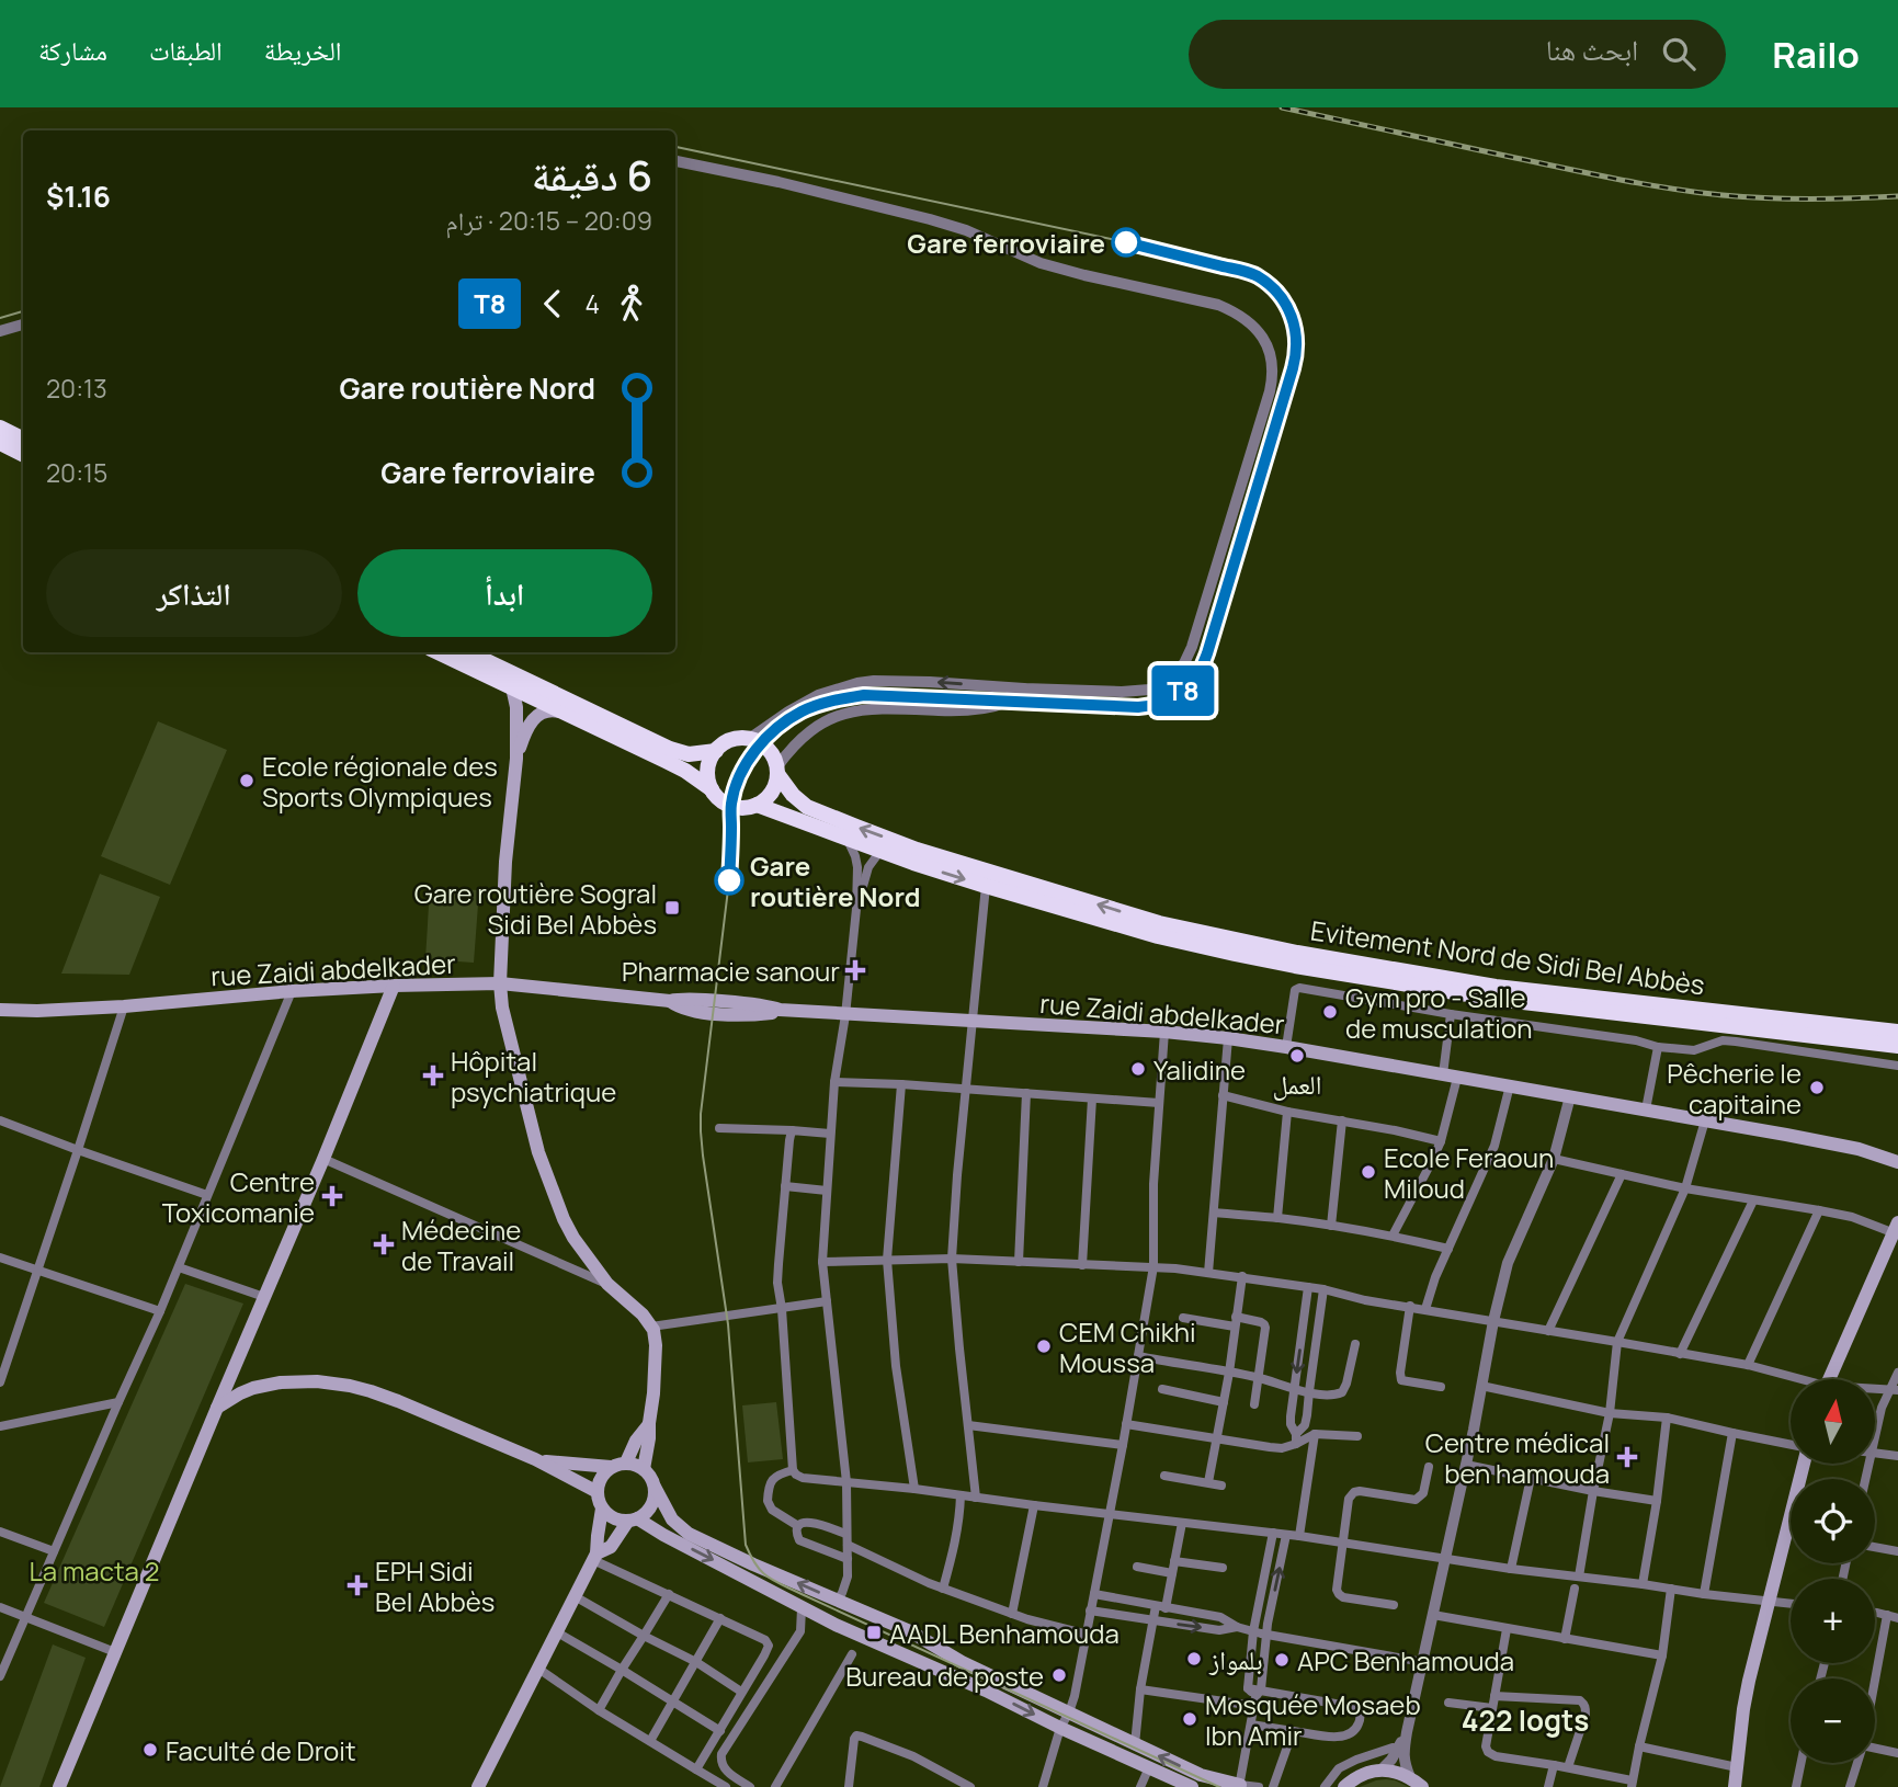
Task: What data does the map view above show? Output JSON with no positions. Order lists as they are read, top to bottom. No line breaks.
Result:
{"streets":{"highway":["Evitement Nord de Sidi Bel Abbès"],"main road":["rue Zaidi abdelkader"]},"districts":["422 logts"],"parks":["La macta 2"],"places":{"other":["Gare ferroviaire","Ecole régionale des Sports Olympiques","Gare routière Nord","Gym pro - Salle de musculation","العمل","Yalidine","Pêcherie le capitaine","Ecole Feraoun Miloud","CEM Chikhi Moussa","بلمواز","APC Benhamouda","Bureau de poste","Mosquée Mosaeb Ibn Amir","Faculté de Droit"],"transit":["Gare routière Sogral Sidi Bel Abbès","AADL Benhamouda"],"health":["Pharmacie sanour","Hôpital psychiatrique","Centre Toxicomanie","Médecine de Travail","Centre médical ben hamouda","EPH Sidi Bel Abbès"]},"lines":["tram line T8"],"north":"top","page":{"header":"Railo","search":"ابحث هنا","nav":["الخريطة","الطبقات","مشاركة"],"on_map":"T8","heading":["6 دقيقة","20:09 – 20:15 · ترام","$1.16"],"legs":["4","T8"],"list":[{"name":"Gare routière Nord","value":"20:13"},{"name":"Gare ferroviaire","value":"20:15"}],"buttons":["ابدأ","التذاكر"],"map_buttons":["+","−"]}}
